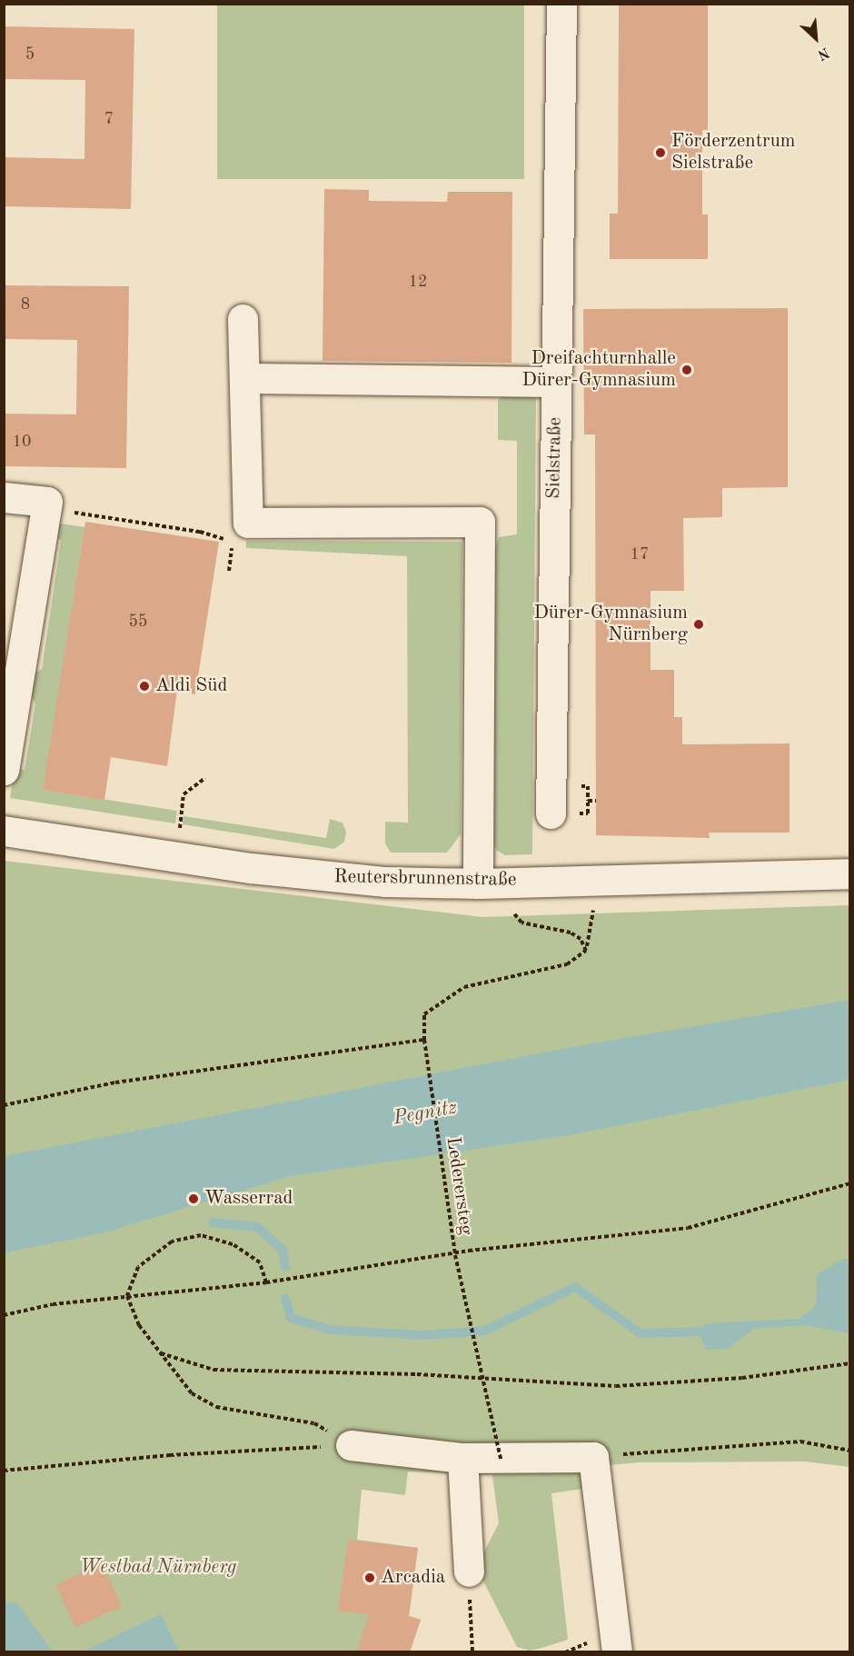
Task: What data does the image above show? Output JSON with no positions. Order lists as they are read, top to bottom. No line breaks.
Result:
{"streets":{"street":["Sielstraße","Reutersbrunnenstraße"],"path":["Lederersteg"]},"water":["Pegnitz"],"parks":["Westbad Nürnberg"],"places":["Förderzentrum Sielstraße","Dreifachturnhalle Dürer-Gymnasium","Dürer-Gymnasium Nürnberg","Aldi Süd","Wasserrad","Arcadia"],"house_numbers":["5","7","12","8","10","17","55"],"north":"bottom right"}
